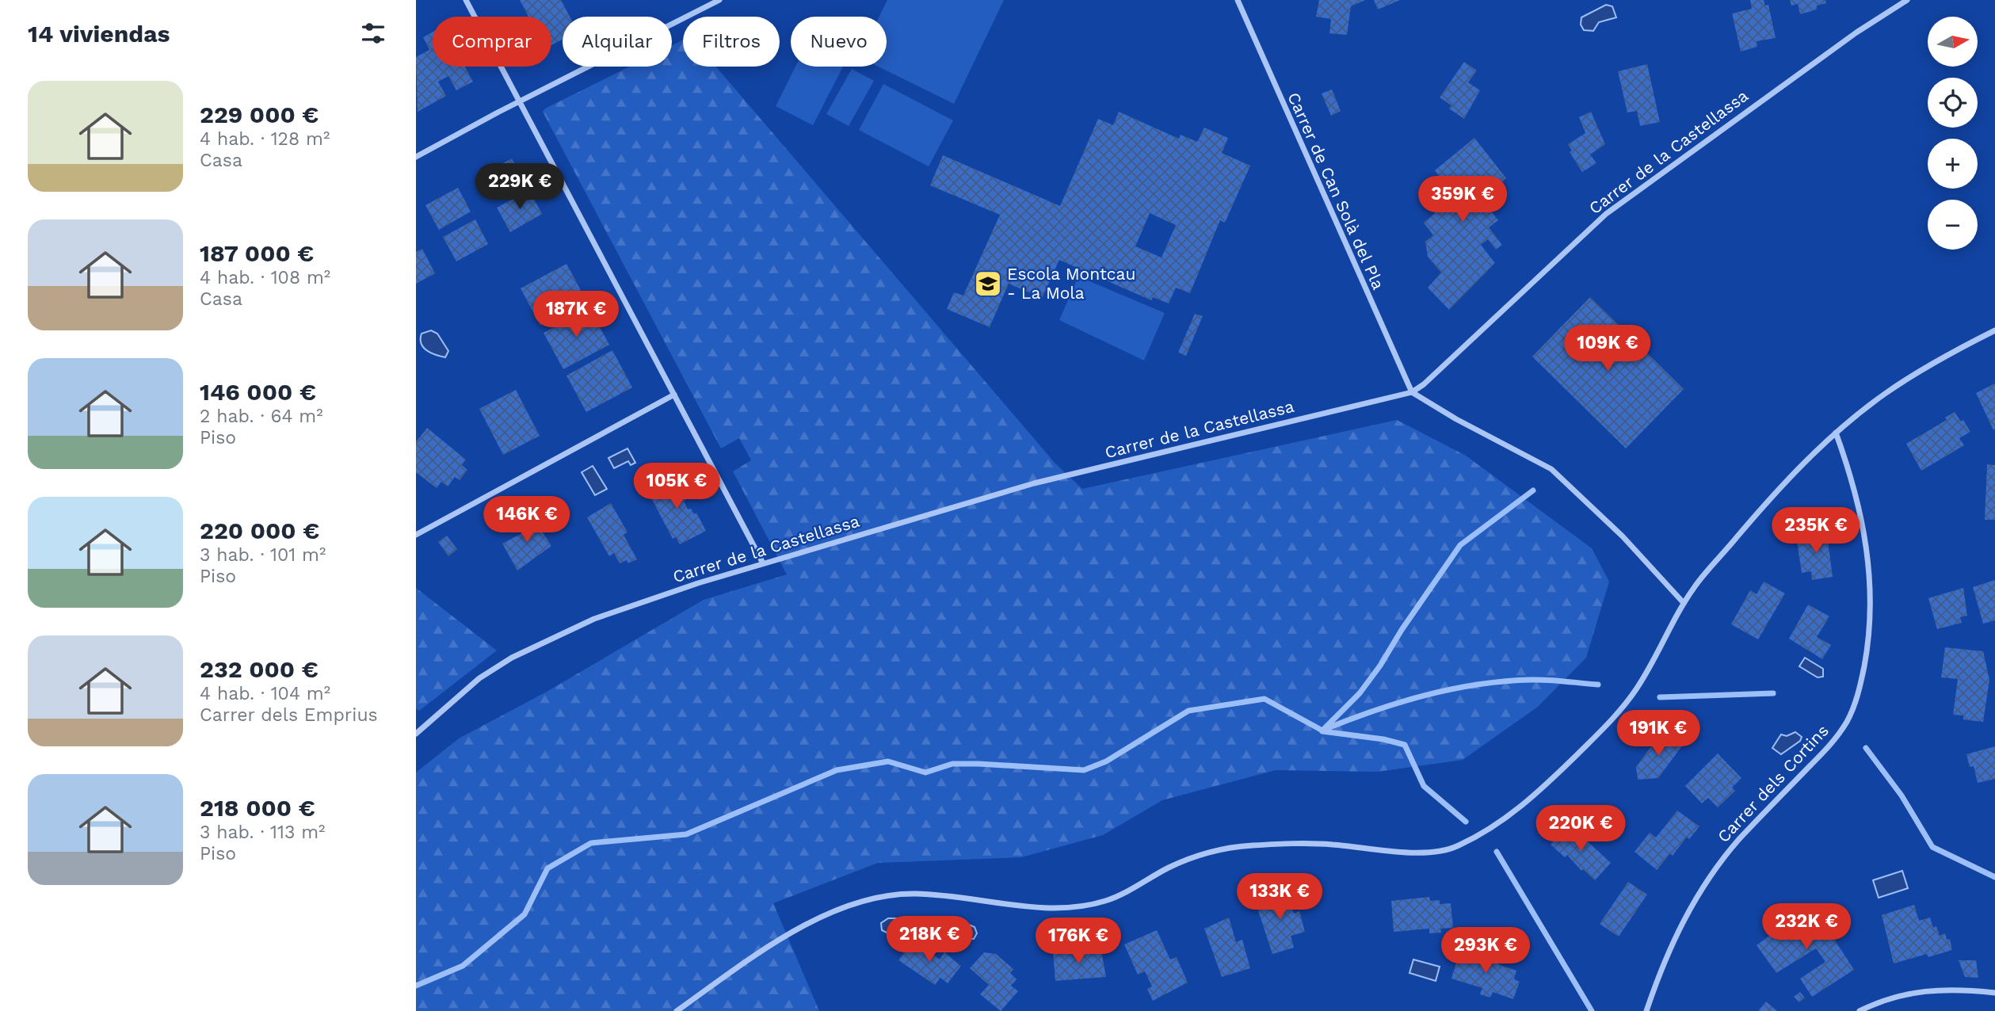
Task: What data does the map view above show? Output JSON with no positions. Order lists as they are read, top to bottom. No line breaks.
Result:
{"streets":{"street":["Carrer de la Castellassa","Carrer de Can Solà del Pla","Carrer dels Cortins"]},"crossings":[["Carrer de la Castellassa","Carrer de Can Solà del Pla"]],"places":{"school or university":["Escola Montcau - La Mola"]},"north":"right","page":{"heading":"14 viviendas","map_buttons":["+","−"],"chip":["Comprar","Alquilar","Filtros","Nuevo"],"list":[{"name":"229 000 €","note":"4 hab. · 128 m² · Casa"},{"name":"187 000 €","note":"4 hab. · 108 m² · Casa"},{"name":"146 000 €","note":"2 hab. · 64 m² · Piso"},{"name":"220 000 €","note":"3 hab. · 101 m² · Piso"},{"name":"232 000 €","note":"4 hab. · 104 m² · Carrer dels Emprius"},{"name":"218 000 €","note":"3 hab. · 113 m² · Piso"}],"price":["229K €","359K €","187K €","109K €","105K €","146K €","235K €","191K €","220K €","133K €","232K €","218K €","176K €","293K €"]}}
